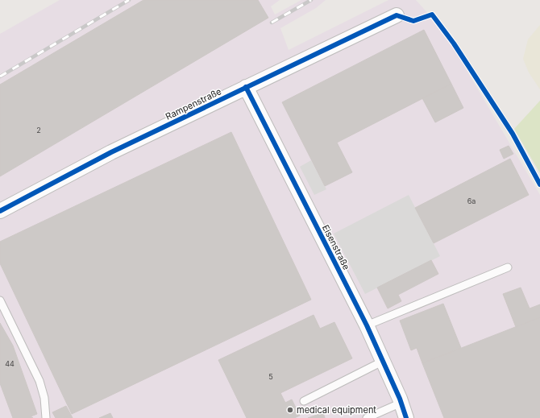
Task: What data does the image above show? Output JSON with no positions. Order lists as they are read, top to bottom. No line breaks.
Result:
{"streets":{"street":["Rampenstraße","Eisenstraße"]},"crossings":[["Rampenstraße","Eisenstraße"]],"places":["medical equipment"],"house_numbers":["2","6a","44","5"]}
